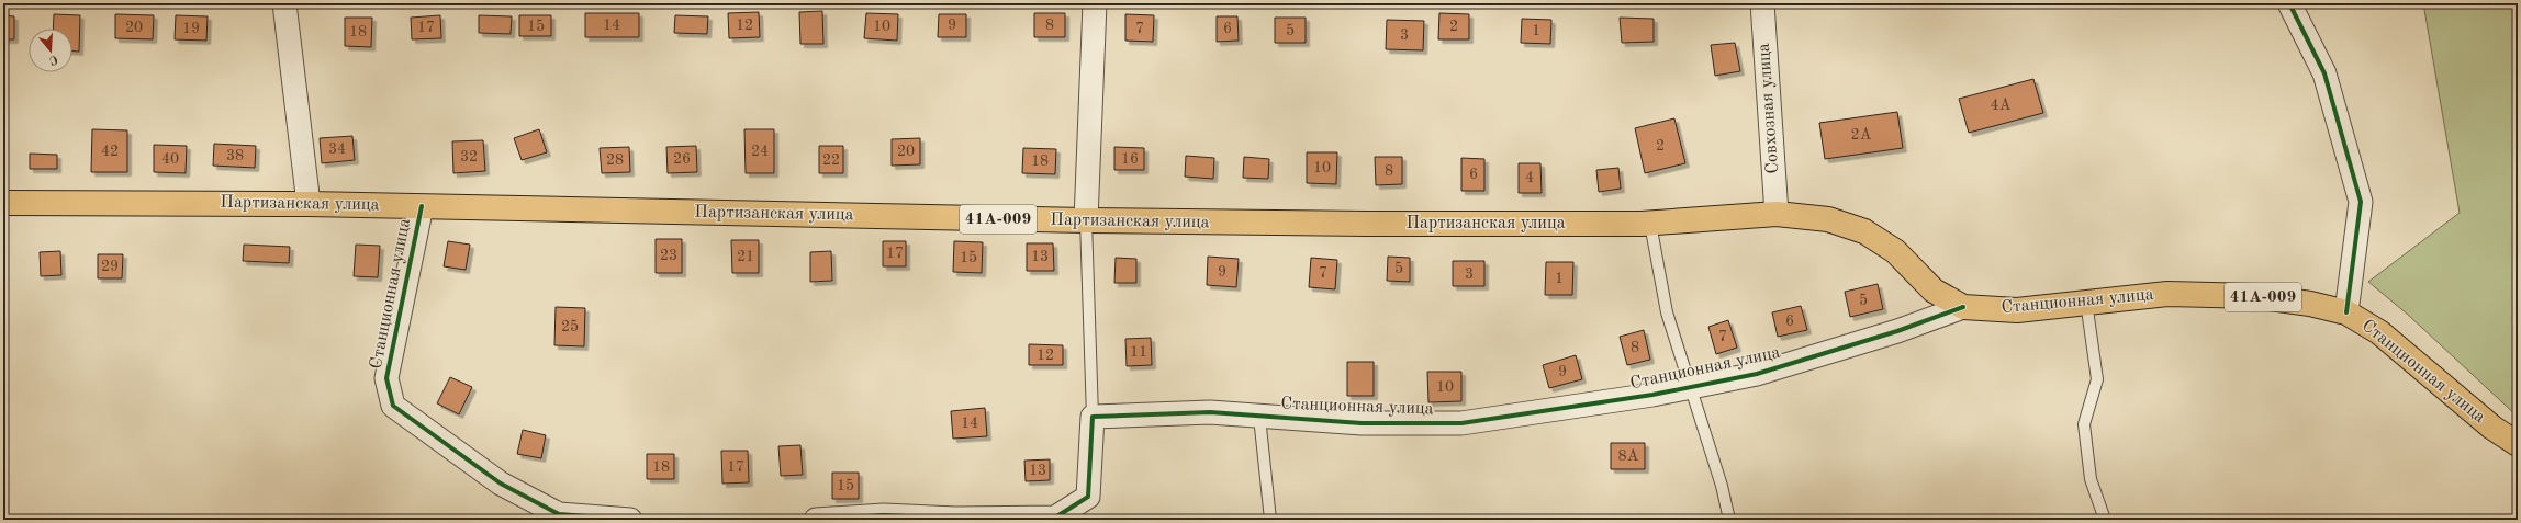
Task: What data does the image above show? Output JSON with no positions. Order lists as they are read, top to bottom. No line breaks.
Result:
{"streets":{"main road":["Партизанская улица","41А-009","Станционная улица"],"street":["Совхозная улица"]},"crossings":[["Совхозная улица","Партизанская улица"],["Партизанская улица","Станционная улица"]],"house_numbers":["14","12","9","8","15","10","2","20","17","19","7","6","5","1","18","3","4А","2А","2","34","42","24","20","38","32","40","26","16","28","22","18","10","8","6","4","17","23","21","13","15","29","5","9","7","3","1","5","6","25","7","8","11","12","9","10","14","8А","18","17","13","15"],"north":"bottom"}
